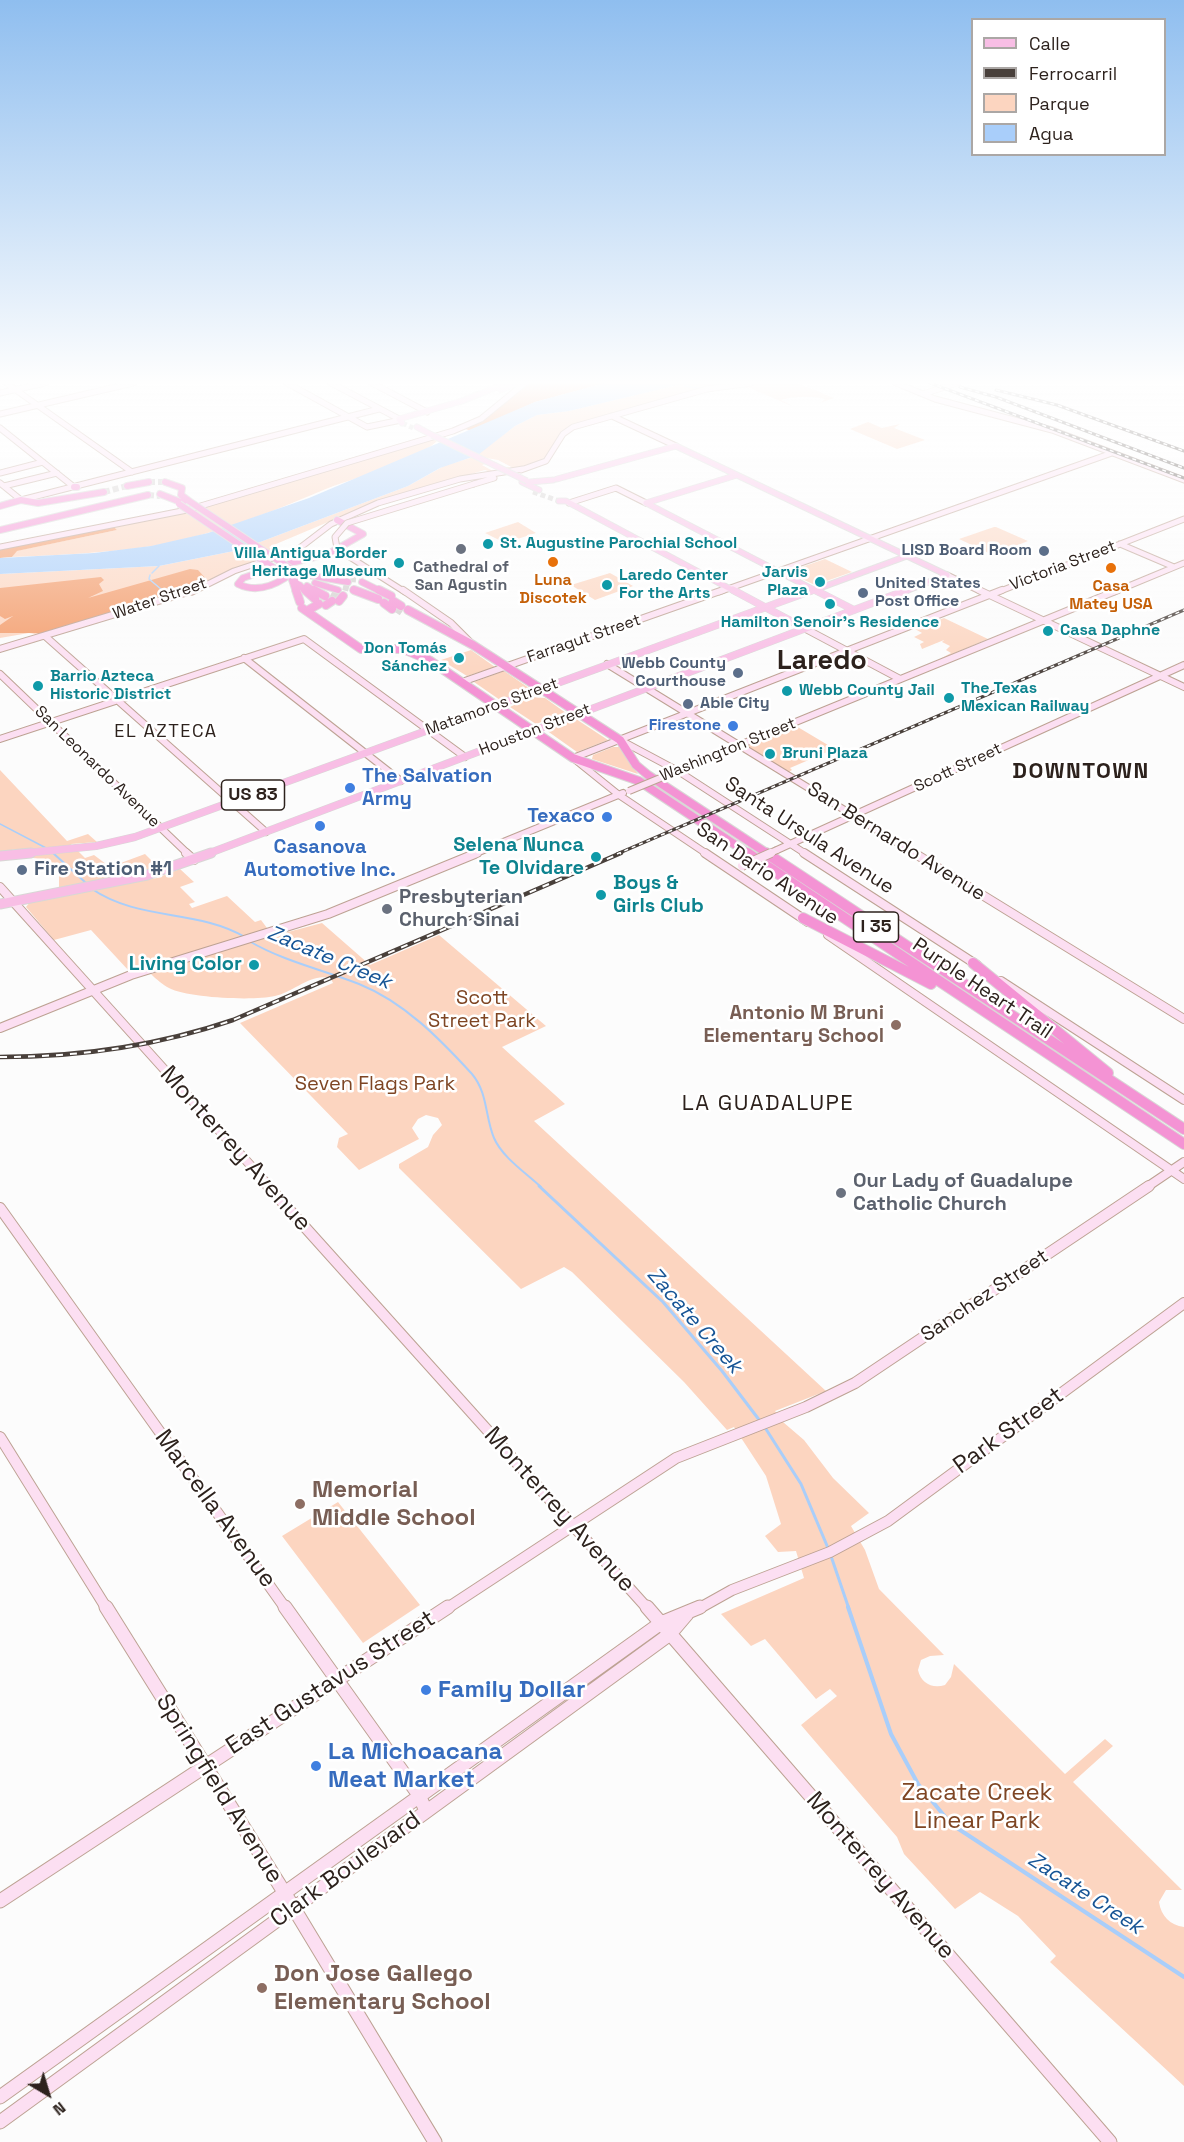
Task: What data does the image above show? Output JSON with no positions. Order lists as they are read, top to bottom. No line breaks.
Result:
{"streets":{"highway":["Santa Ursula Avenue","San Dario Avenue","I 35","Purple Heart Trail"],"main road":["Victoria Street","Water Street","Farragut Street","Matamoros Street","Houston Street","Washington Street","San Leonardo Avenue","Scott Street","US 83","San Bernardo Avenue","Monterrey Avenue","Sanchez Street","Park Street","Marcella Avenue","East Gustavus Street","Springfield Avenue","Clark Boulevard"]},"crossings":[["Victoria Street","Santa Ursula Avenue"],["Victoria Street","San Bernardo Avenue"],["Victoria Street","San Dario Avenue"],["Victoria Street","Purple Heart Trail"],["Farragut Street","Santa Ursula Avenue"],["Farragut Street","San Dario Avenue"],["Matamoros Street","San Leonardo Avenue"],["Matamoros Street","Santa Ursula Avenue"],["Matamoros Street","San Bernardo Avenue"],["Matamoros Street","San Dario Avenue"],["Houston Street","San Leonardo Avenue"],["Houston Street","US 83"],["Houston Street","Santa Ursula Avenue"],["Houston Street","San Bernardo Avenue"],["Houston Street","San Dario Avenue"],["Houston Street","Monterrey Avenue"],["Washington Street","Santa Ursula Avenue"],["Washington Street","San Bernardo Avenue"],["Washington Street","San Dario Avenue"],["Washington Street","Monterrey Avenue"],["Scott Street","Santa Ursula Avenue"],["Scott Street","San Bernardo Avenue"],["Scott Street","San Dario Avenue"],["US 83","Monterrey Avenue"],["Santa Ursula Avenue","Purple Heart Trail"],["San Dario Avenue","Purple Heart Trail"],["San Dario Avenue","Sanchez Street"],["Monterrey Avenue","East Gustavus Street"],["Monterrey Avenue","Clark Boulevard"],["Sanchez Street","East Gustavus Street"],["Park Street","Clark Boulevard"],["Marcella Avenue","East Gustavus Street"],["Marcella Avenue","Clark Boulevard"],["East Gustavus Street","Springfield Avenue"],["Springfield Avenue","Clark Boulevard"]],"districts":["Laredo","EL AZTECA","DOWNTOWN","LA GUADALUPE"],"water":["Zacate Creek"],"parks":["Scott Street Park","Seven Flags Park","Zacate Creek Linear Park"],"places":["St. Augustine Parochial School","Cathedral of San Agustin","LISD Board Room","Luna Discotek","Villa Antigua Border Heritage Museum","Casa Matey USA","Jarvis Plaza","Laredo Center For the Arts","United States Post Office","Hamilton Senoir's Residence","Casa Daphne","Don Tomás Sánchez","Webb County Courthouse","Barrio Azteca Historic District","Webb County Jail","The Texas Mexican Railway","Able City","Firestone","Bruni Plaza","The Salvation Army","Texaco","Casanova Automotive Inc.","Selena Nunca Te Olvidare","Fire Station #1","Boys & Girls Club","Presbyterian Church Sinai","Living Color","Antonio M Bruni Elementary School","Our Lady of Guadalupe Catholic Church","Memorial Middle School","Family Dollar","La Michoacana Meat Market","Don Jose Gallego Elementary School"],"legend":["Calle","Ferrocarril","Parque","Agua"],"north":"bottom right"}
